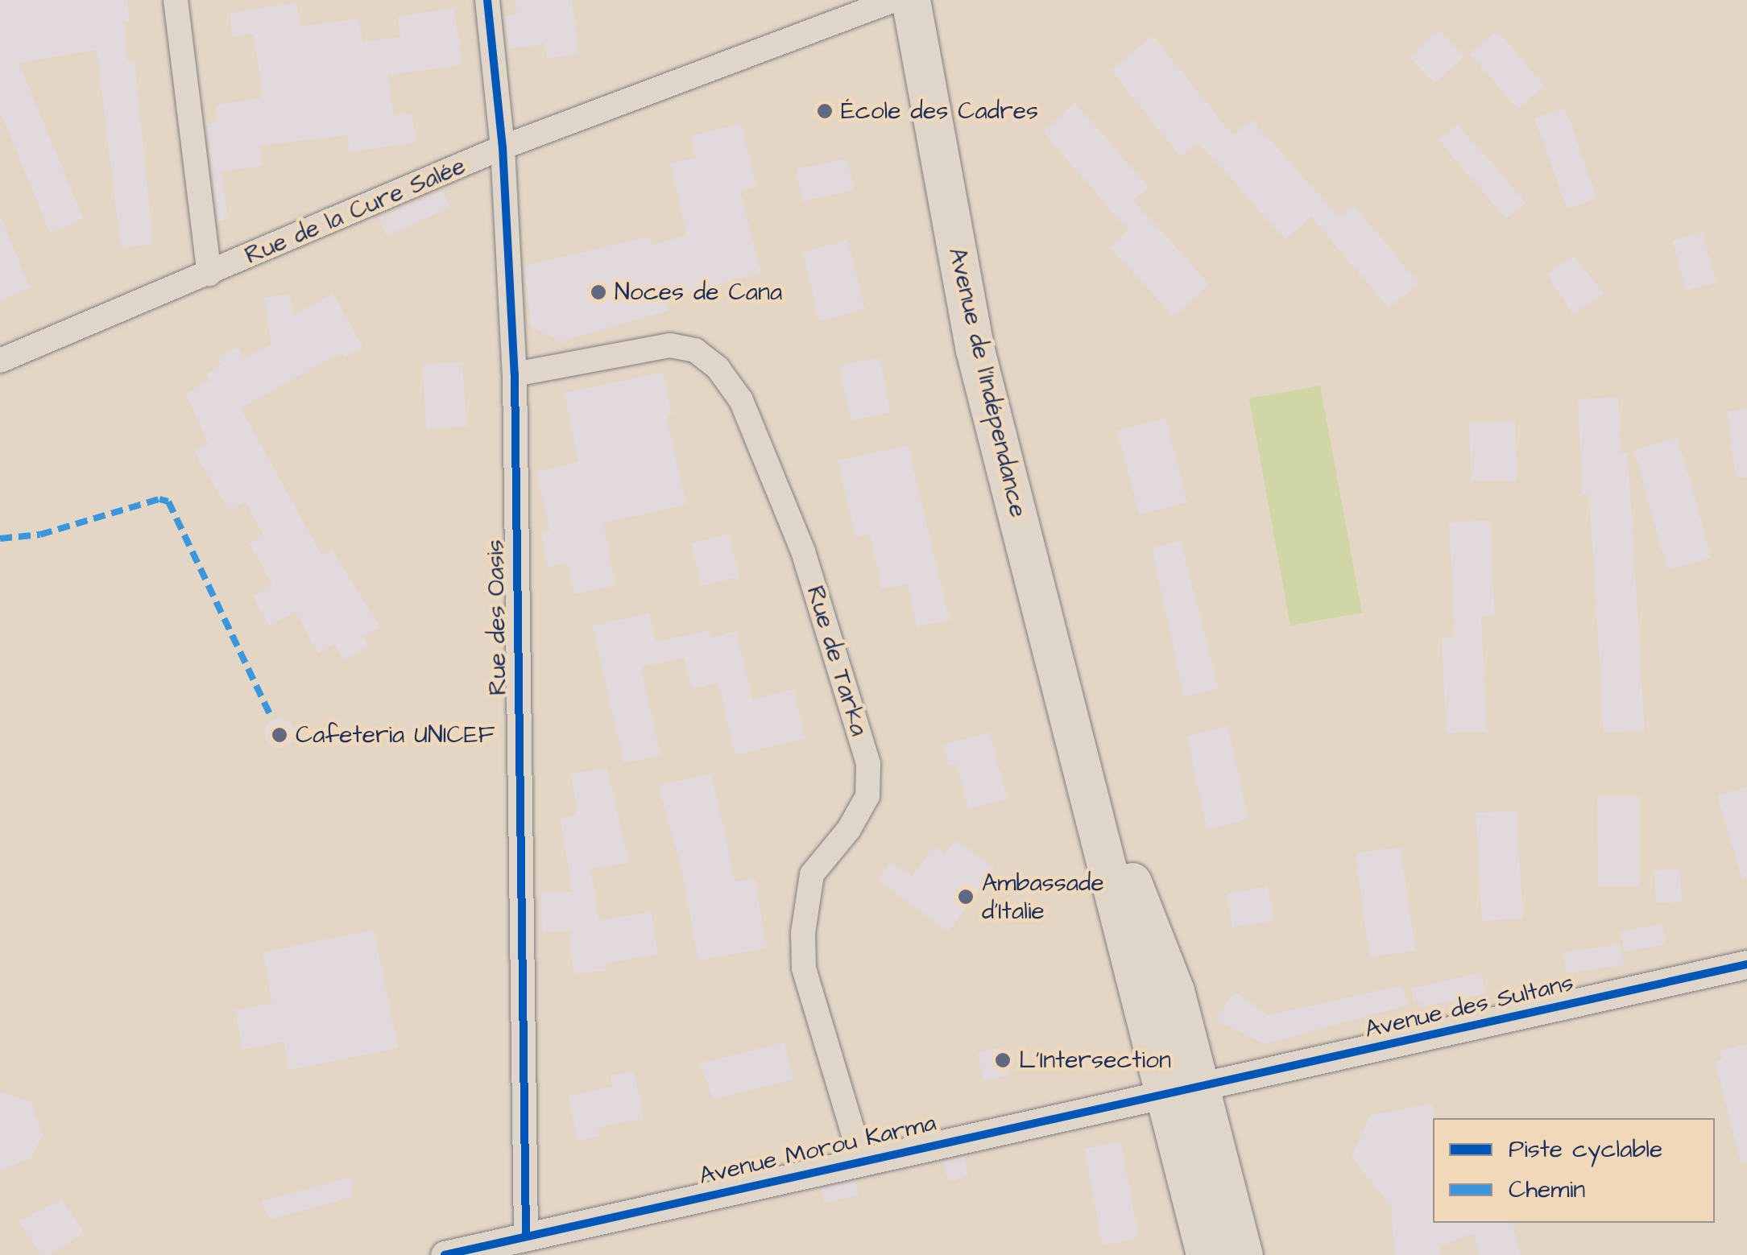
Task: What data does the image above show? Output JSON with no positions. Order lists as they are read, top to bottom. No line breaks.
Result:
{"streets":{"highway":["Avenue de l'Indépendance"],"street":["Rue de la Cure Salée","Rue des Oasis","Rue de Tarka","Avenue des Sultans","Avenue Morou Karma"]},"crossings":[["Rue de la Cure Salée","Rue des Oasis"],["Avenue de l'Indépendance","Avenue des Sultans"],["Avenue de l'Indépendance","Avenue Morou Karma"],["Rue des Oasis","Rue de Tarka"],["Rue des Oasis","Avenue Morou Karma"],["Rue de Tarka","Avenue Morou Karma"],["Avenue des Sultans","Avenue Morou Karma"]],"places":["École des Cadres","Noces de Cana","Cafeteria UNICEF","Ambassade d'Italie","L'Intersection"],"legend":["Piste cyclable","Chemin"]}
